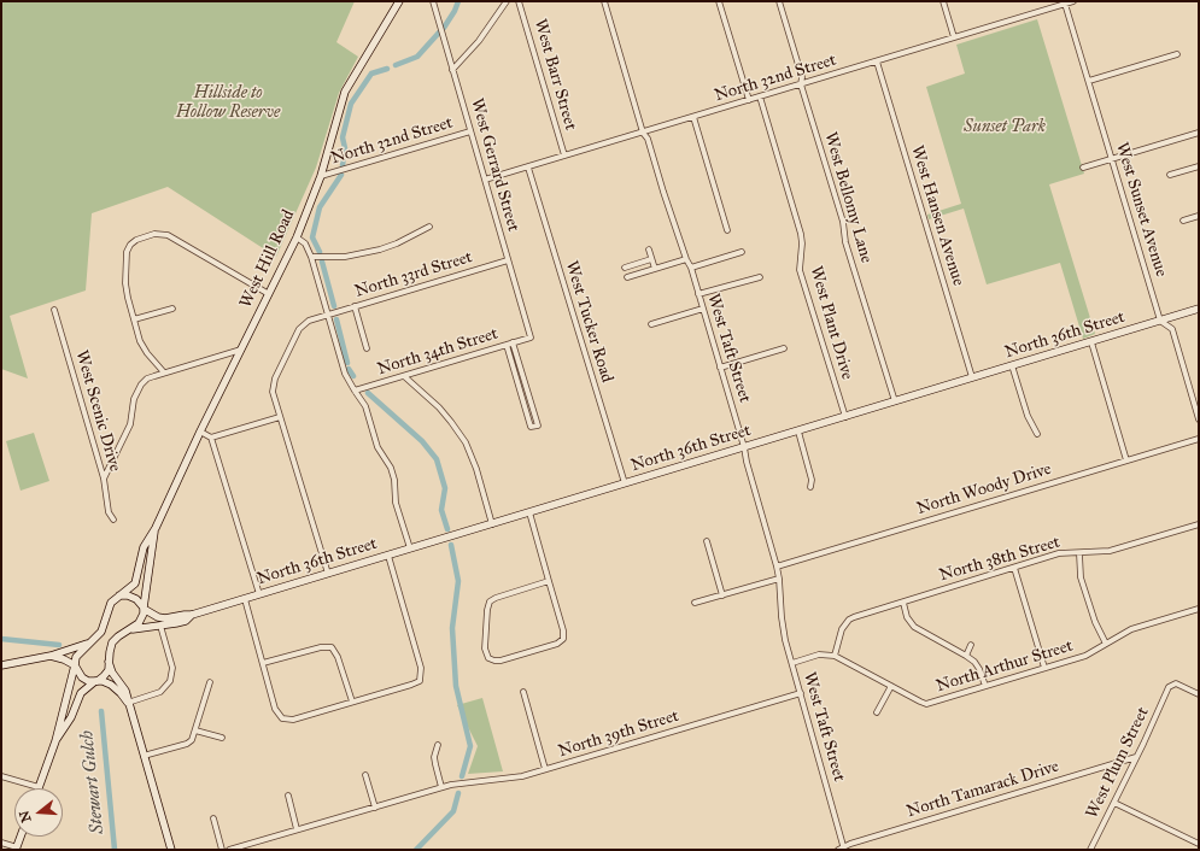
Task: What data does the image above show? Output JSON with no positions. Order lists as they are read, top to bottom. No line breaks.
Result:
{"streets":{"street":["West Barr Street","North 32nd Street","West Gerrard Street","West Bellomy Lane","West Sunset Avenue","West Hansen Avenue","West Hill Road","North 33rd Street","West Tucker Road","West Plant Drive","North 36th Street","West Taft Street","North 34th Street","West Scenic Drive","North Woody Drive","North 38th Street","North Arthur Street","North 39th Street","West Plum Street","North Tamarack Drive"]},"crossings":[["West Barr Street","North 32nd Street"],["North 32nd Street","West Gerrard Street"],["North 32nd Street","West Bellomy Lane"],["North 32nd Street","West Sunset Avenue"],["North 32nd Street","West Hansen Avenue"],["North 32nd Street","West Hill Road"],["North 32nd Street","West Tucker Road"],["North 32nd Street","West Plant Drive"],["North 32nd Street","West Taft Street"],["West Gerrard Street","North 33rd Street"],["West Gerrard Street","North 34th Street"],["West Bellomy Lane","North 36th Street"],["West Sunset Avenue","North 36th Street"],["West Hansen Avenue","North 36th Street"],["North 33rd Street","North 36th Street"],["West Tucker Road","North 36th Street"],["West Plant Drive","North 36th Street"],["North 36th Street","West Taft Street"],["West Taft Street","North Woody Drive"],["West Taft Street","North 39th Street"],["West Taft Street","North Tamarack Drive"],["North 38th Street","North Arthur Street"],["West Plum Street","North Tamarack Drive"]],"water":["Stewart Gulch"],"parks":["Hillside to Hollow Reserve","Sunset Park"],"north":"left"}
